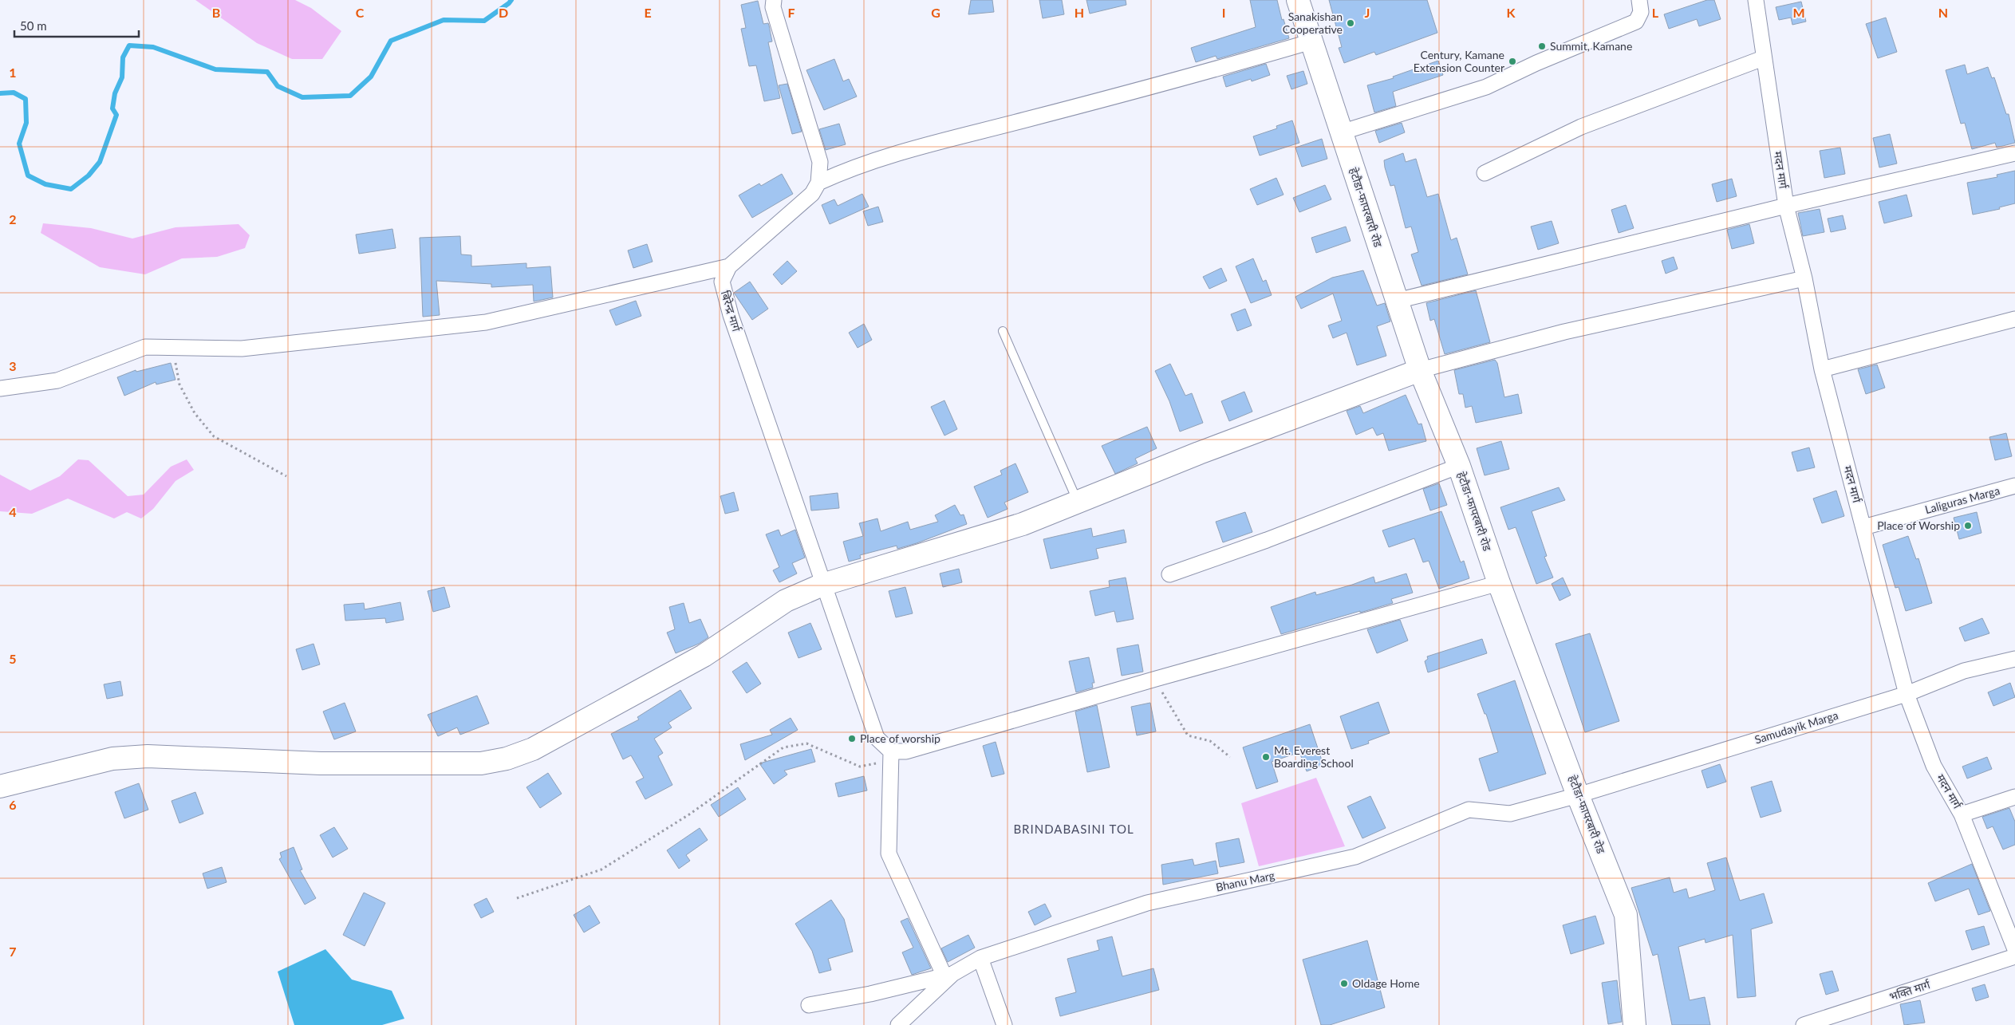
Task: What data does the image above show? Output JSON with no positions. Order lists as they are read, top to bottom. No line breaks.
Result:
{"streets":{"main road":["हेटौडा-फापरबारी रोड"],"street":["मदन मार्ग","बिरेन्द्र मार्ग","Laliguras Marga","Samudayik Marga","Bhanu Marg","भक्ति मार्ग"]},"crossings":[["मदन मार्ग","Laliguras Marga"],["मदन मार्ग","Samudayik Marga"],["हेटौडा-फापरबारी रोड","Samudayik Marga"],["हेटौडा-फापरबारी रोड","Bhanu Marg"],["Samudayik Marga","Bhanu Marg"]],"districts":["BRINDABASINI TOL"],"places":["Sanakishan Cooperative","Summit, Kamane","Century, Kamane Extension Counter","Place of Worship","Place of worship","Mt. Everest Boarding School","Oldage Home"],"scale_bar":"50 m","grid":{"columns":["B","C","D","E","F","G","H","I","J","K","L","M","N"],"rows":["1","2","3","4","5","6","7"]}}
